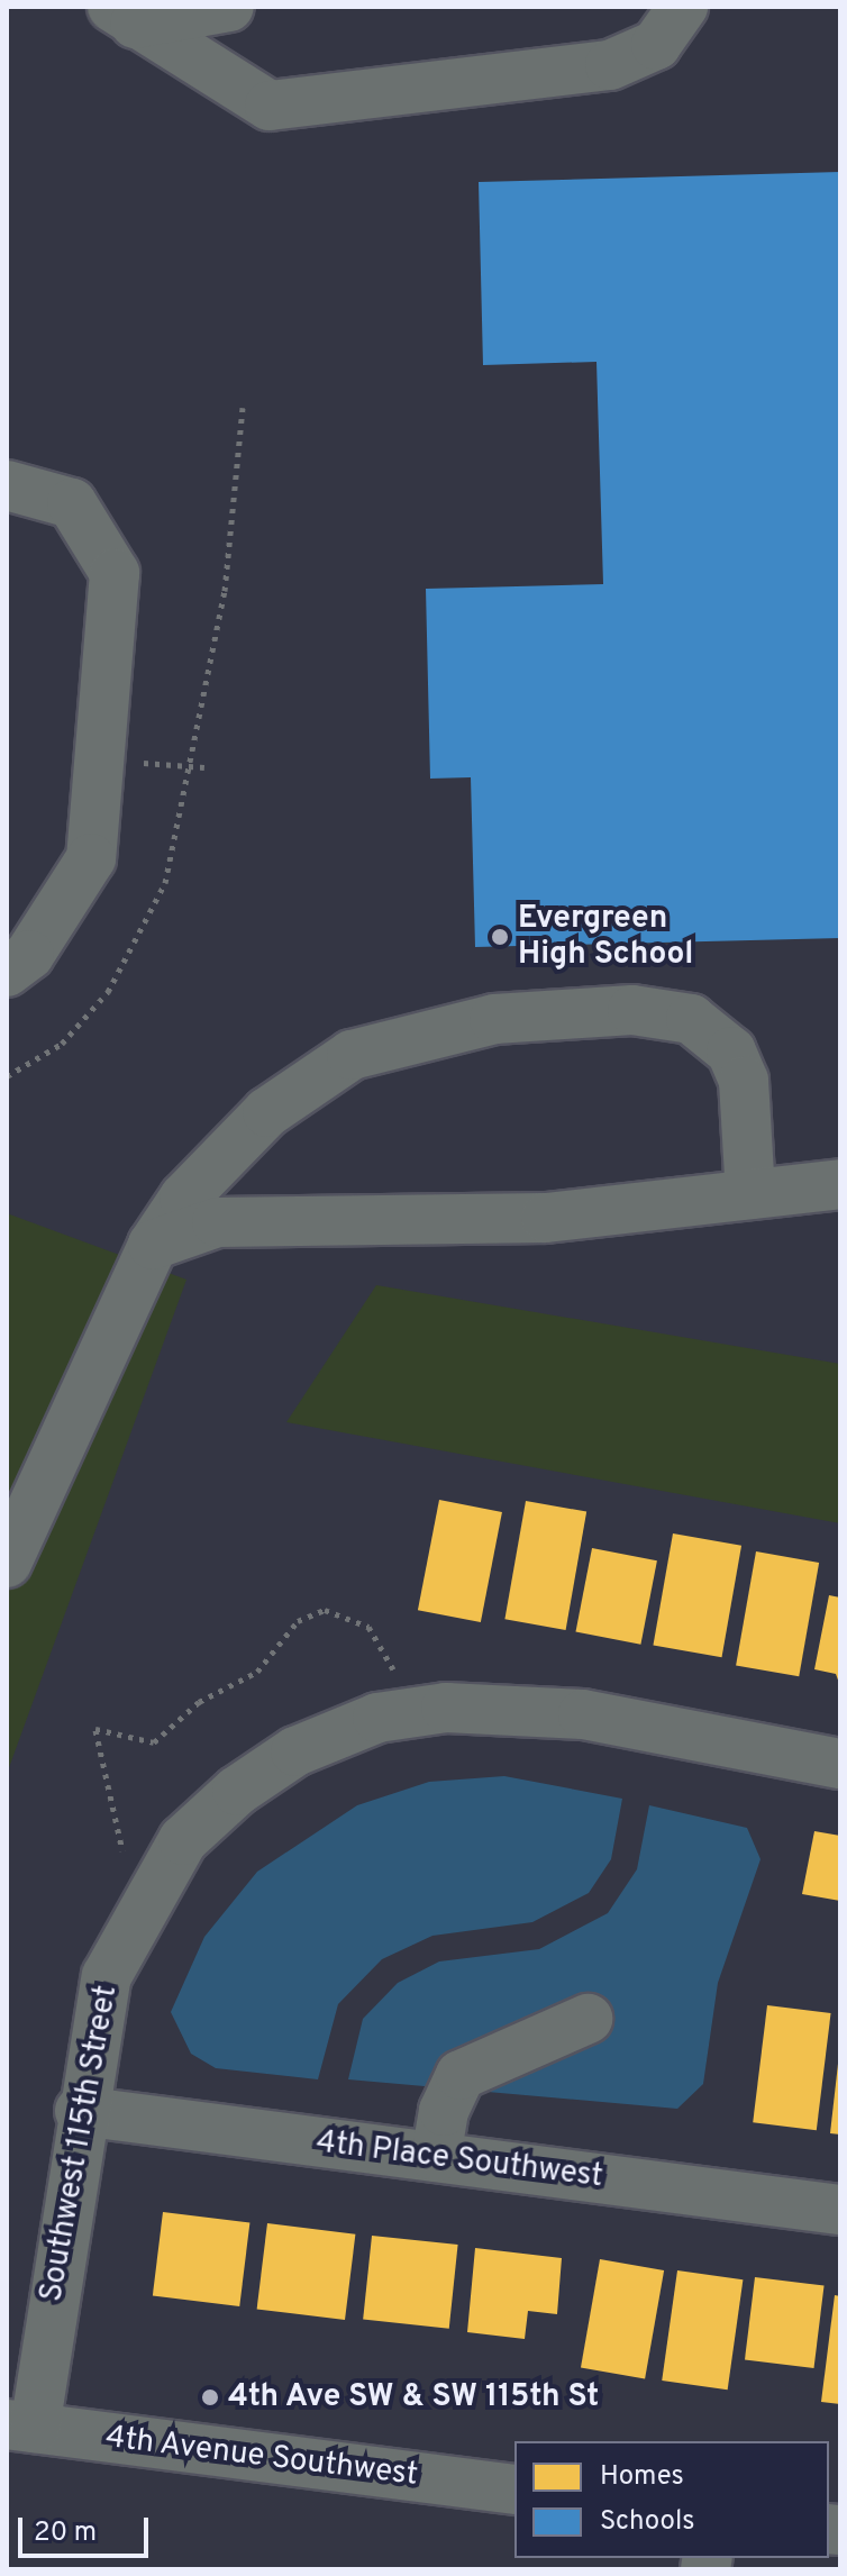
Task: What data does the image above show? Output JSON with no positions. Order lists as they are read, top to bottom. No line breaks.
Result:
{"streets":{"street":["Southwest 115th Street","4th Place Southwest","4th Avenue Southwest"]},"crossings":[["Southwest 115th Street","4th Place Southwest"],["Southwest 115th Street","4th Avenue Southwest"]],"places":["Evergreen High School","4th Ave SW & SW 115th St"],"legend":["Homes","Schools"],"scale_bar":"20 m"}
